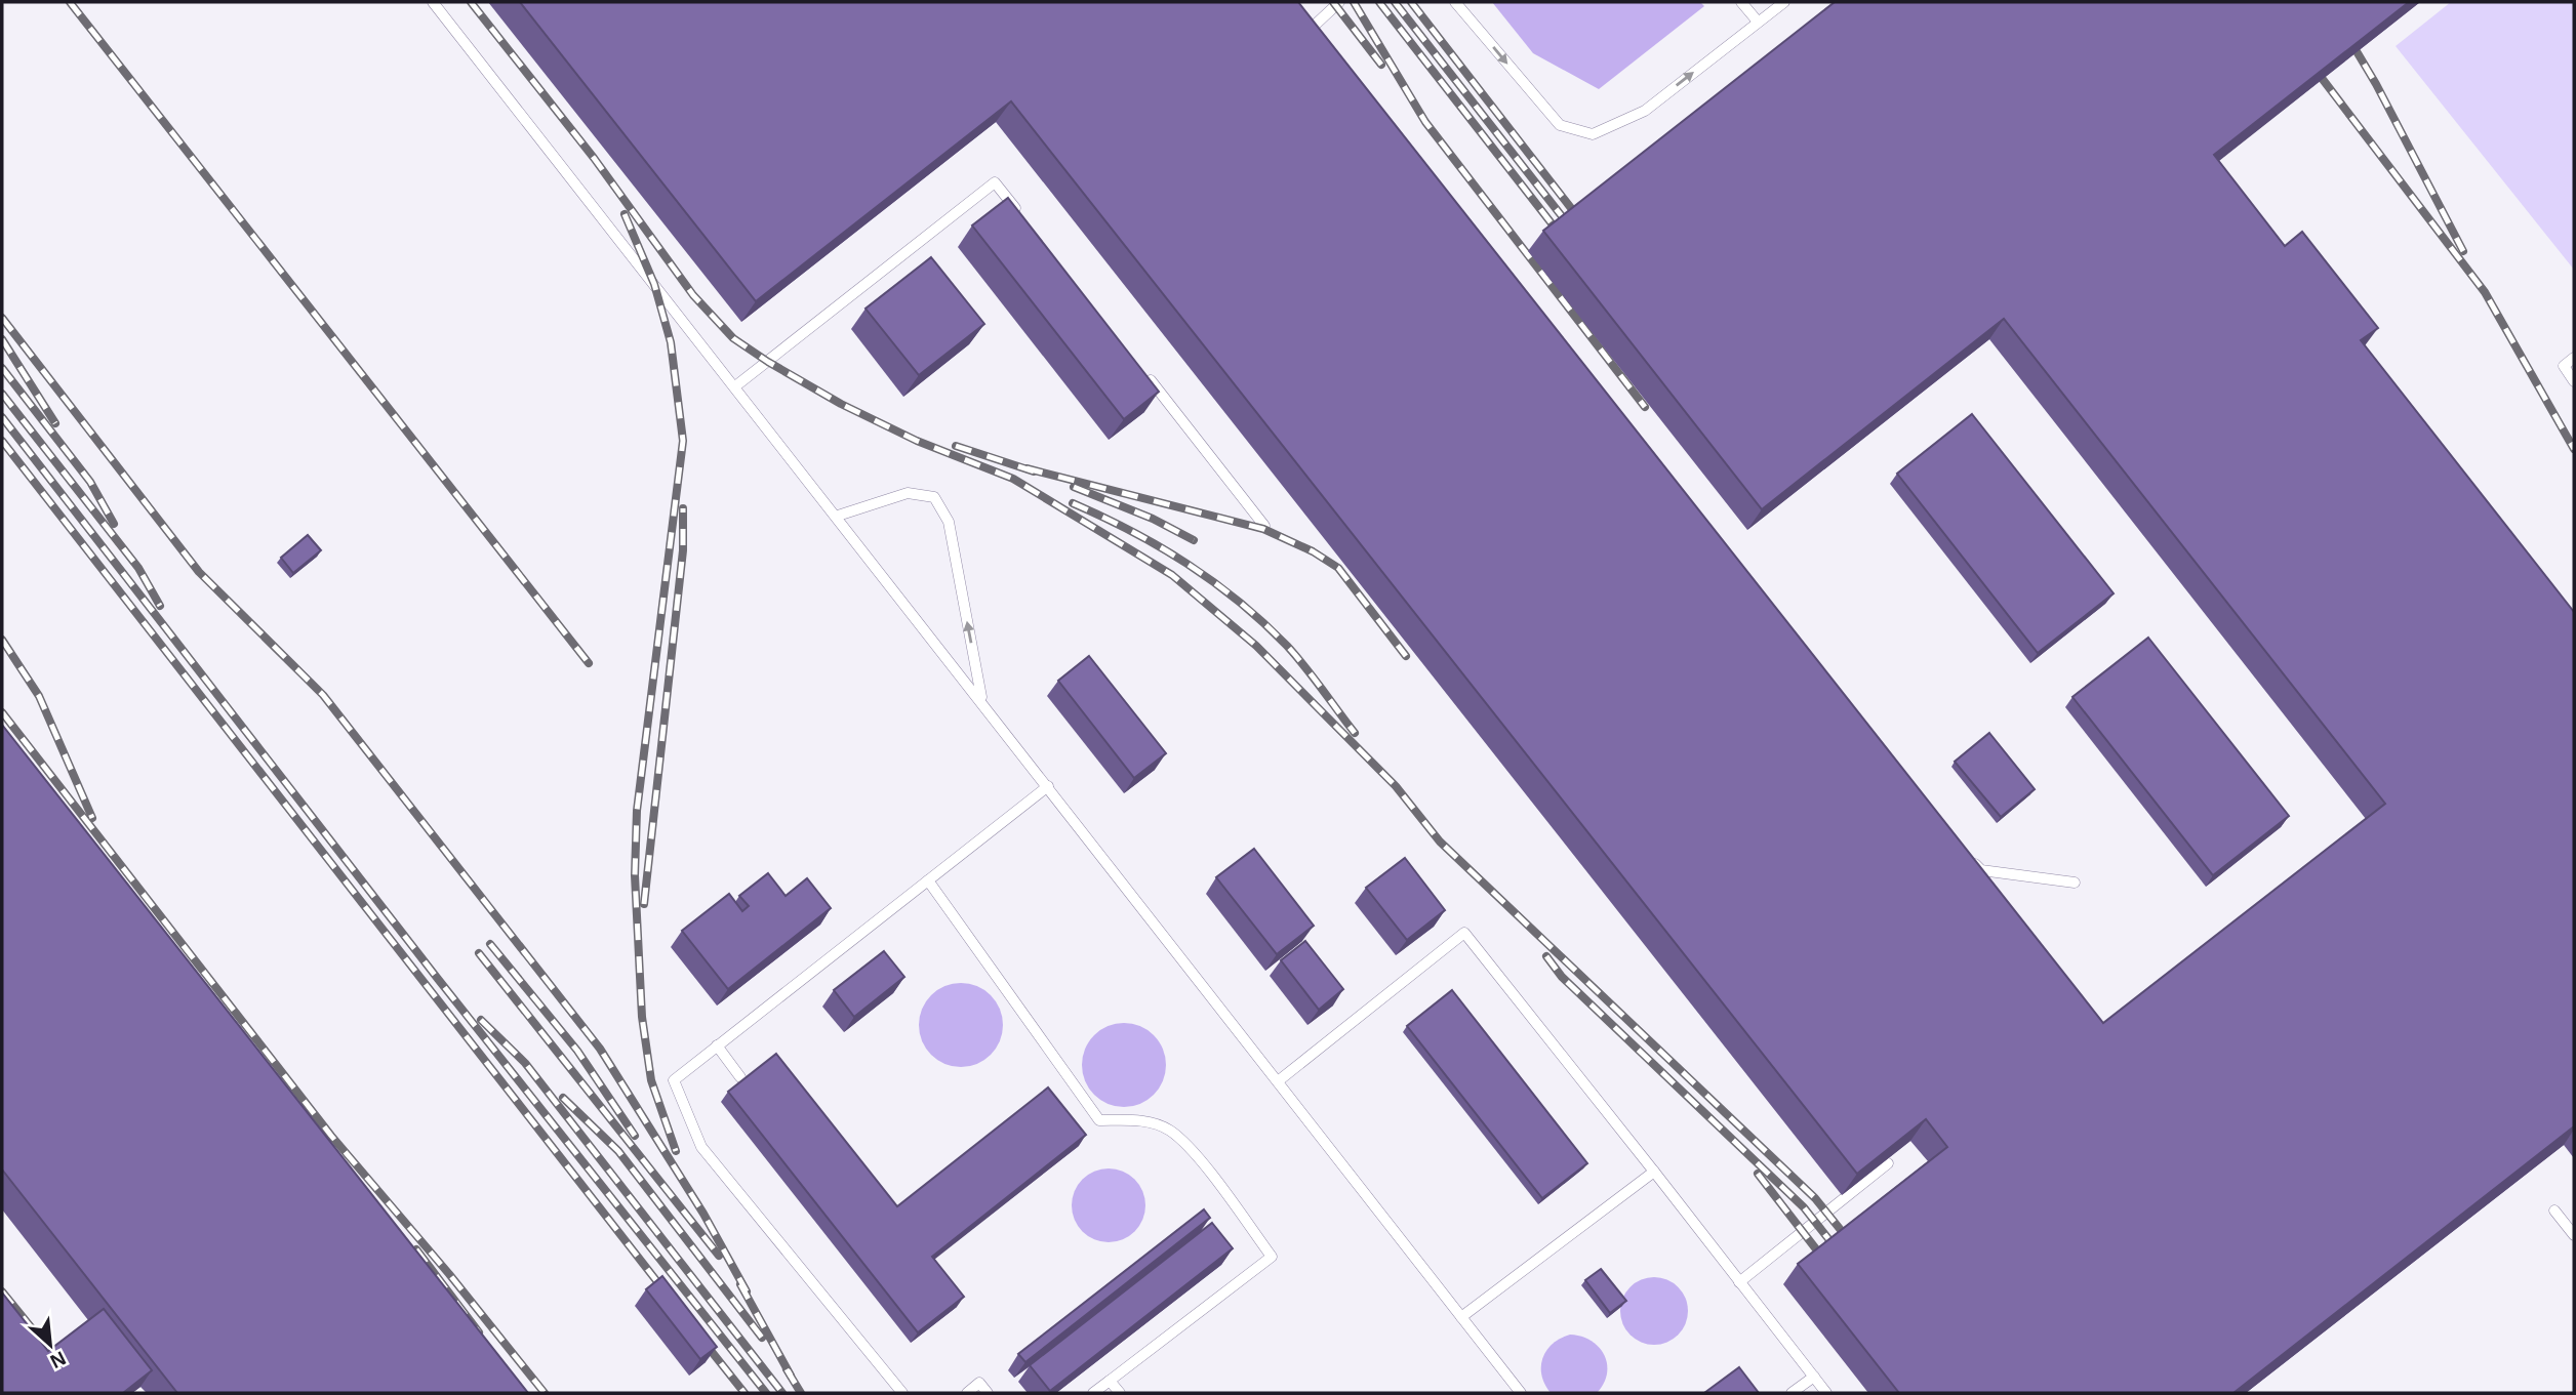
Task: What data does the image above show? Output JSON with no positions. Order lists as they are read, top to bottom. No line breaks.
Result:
{"north":"bottom right"}
